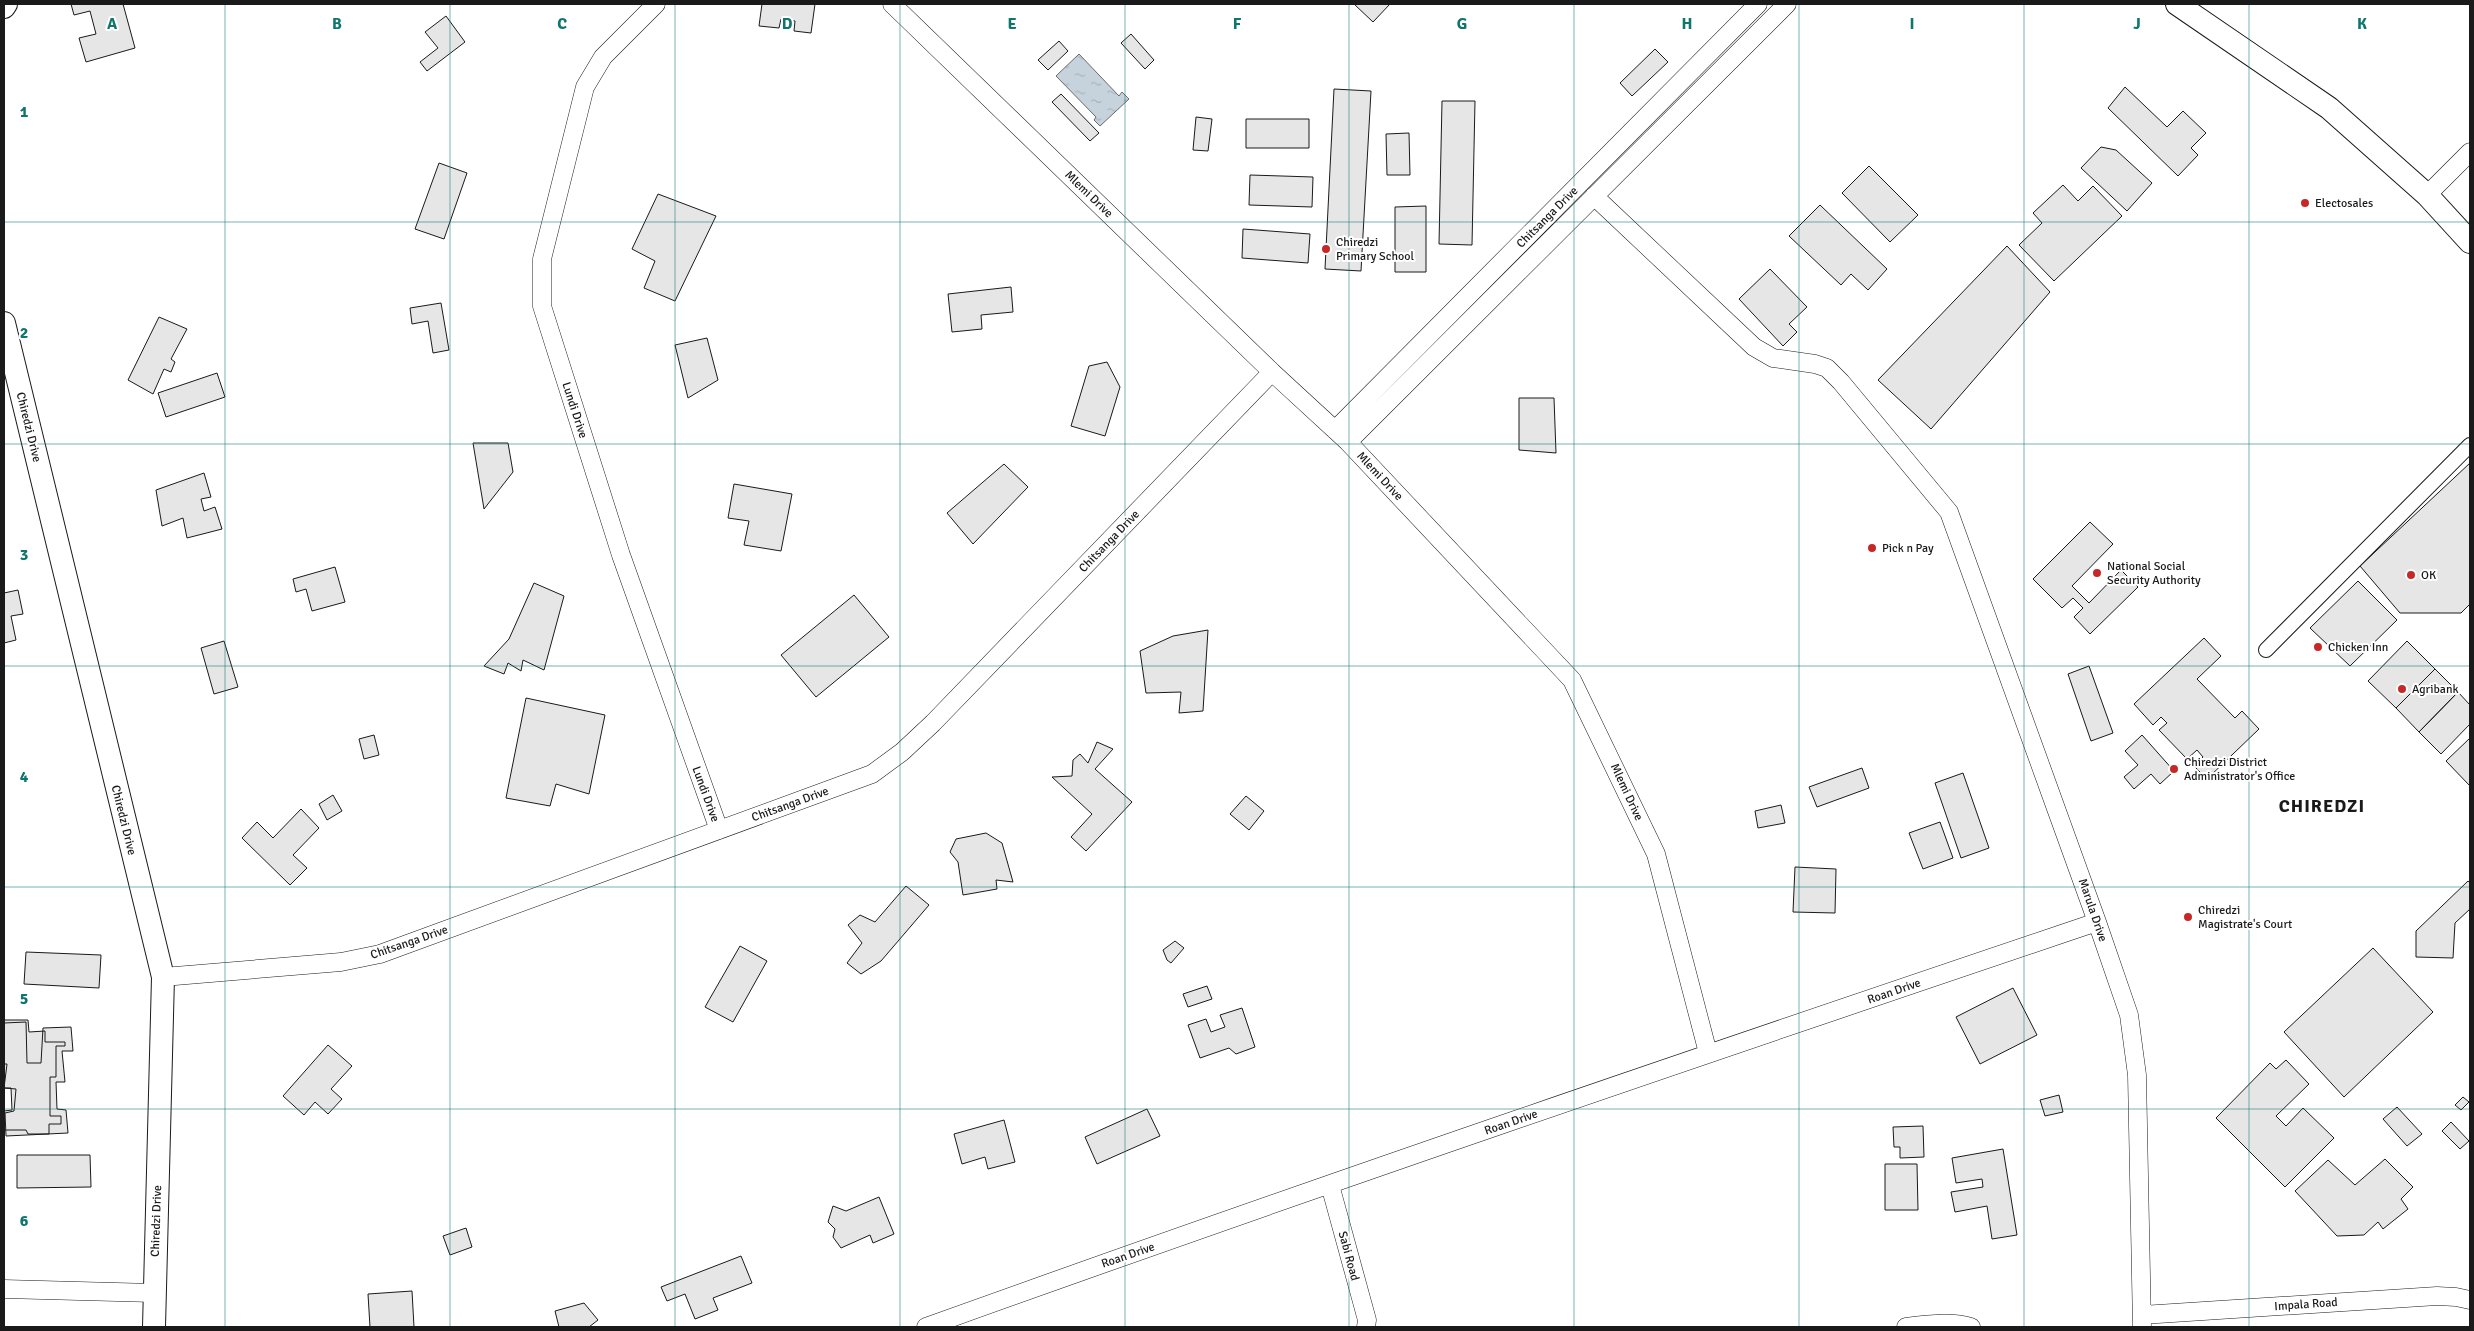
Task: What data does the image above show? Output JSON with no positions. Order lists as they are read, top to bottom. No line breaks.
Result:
{"streets":{"street":["Mlemi Drive","Chitsanga Drive","Lundi Drive","Chiredzi Drive","Marula Drive","Roan Drive","Sabi Road","Impala Road"]},"crossings":[["Mlemi Drive","Chitsanga Drive"],["Mlemi Drive","Roan Drive"],["Chitsanga Drive","Lundi Drive"],["Chitsanga Drive","Chiredzi Drive"],["Marula Drive","Roan Drive"],["Marula Drive","Impala Road"],["Roan Drive","Sabi Road"]],"districts":["CHIREDZI"],"places":["Electosales","Chiredzi Primary School","Pick n Pay","National Social Security Authority","OK","Chicken Inn","Agribank","Chiredzi District Administrator's Office","Chiredzi Magistrate's Court"],"grid":{"columns":["A","B","C","D","E","F","G","H","I","J","K"],"rows":["1","2","3","4","5","6"]}}
